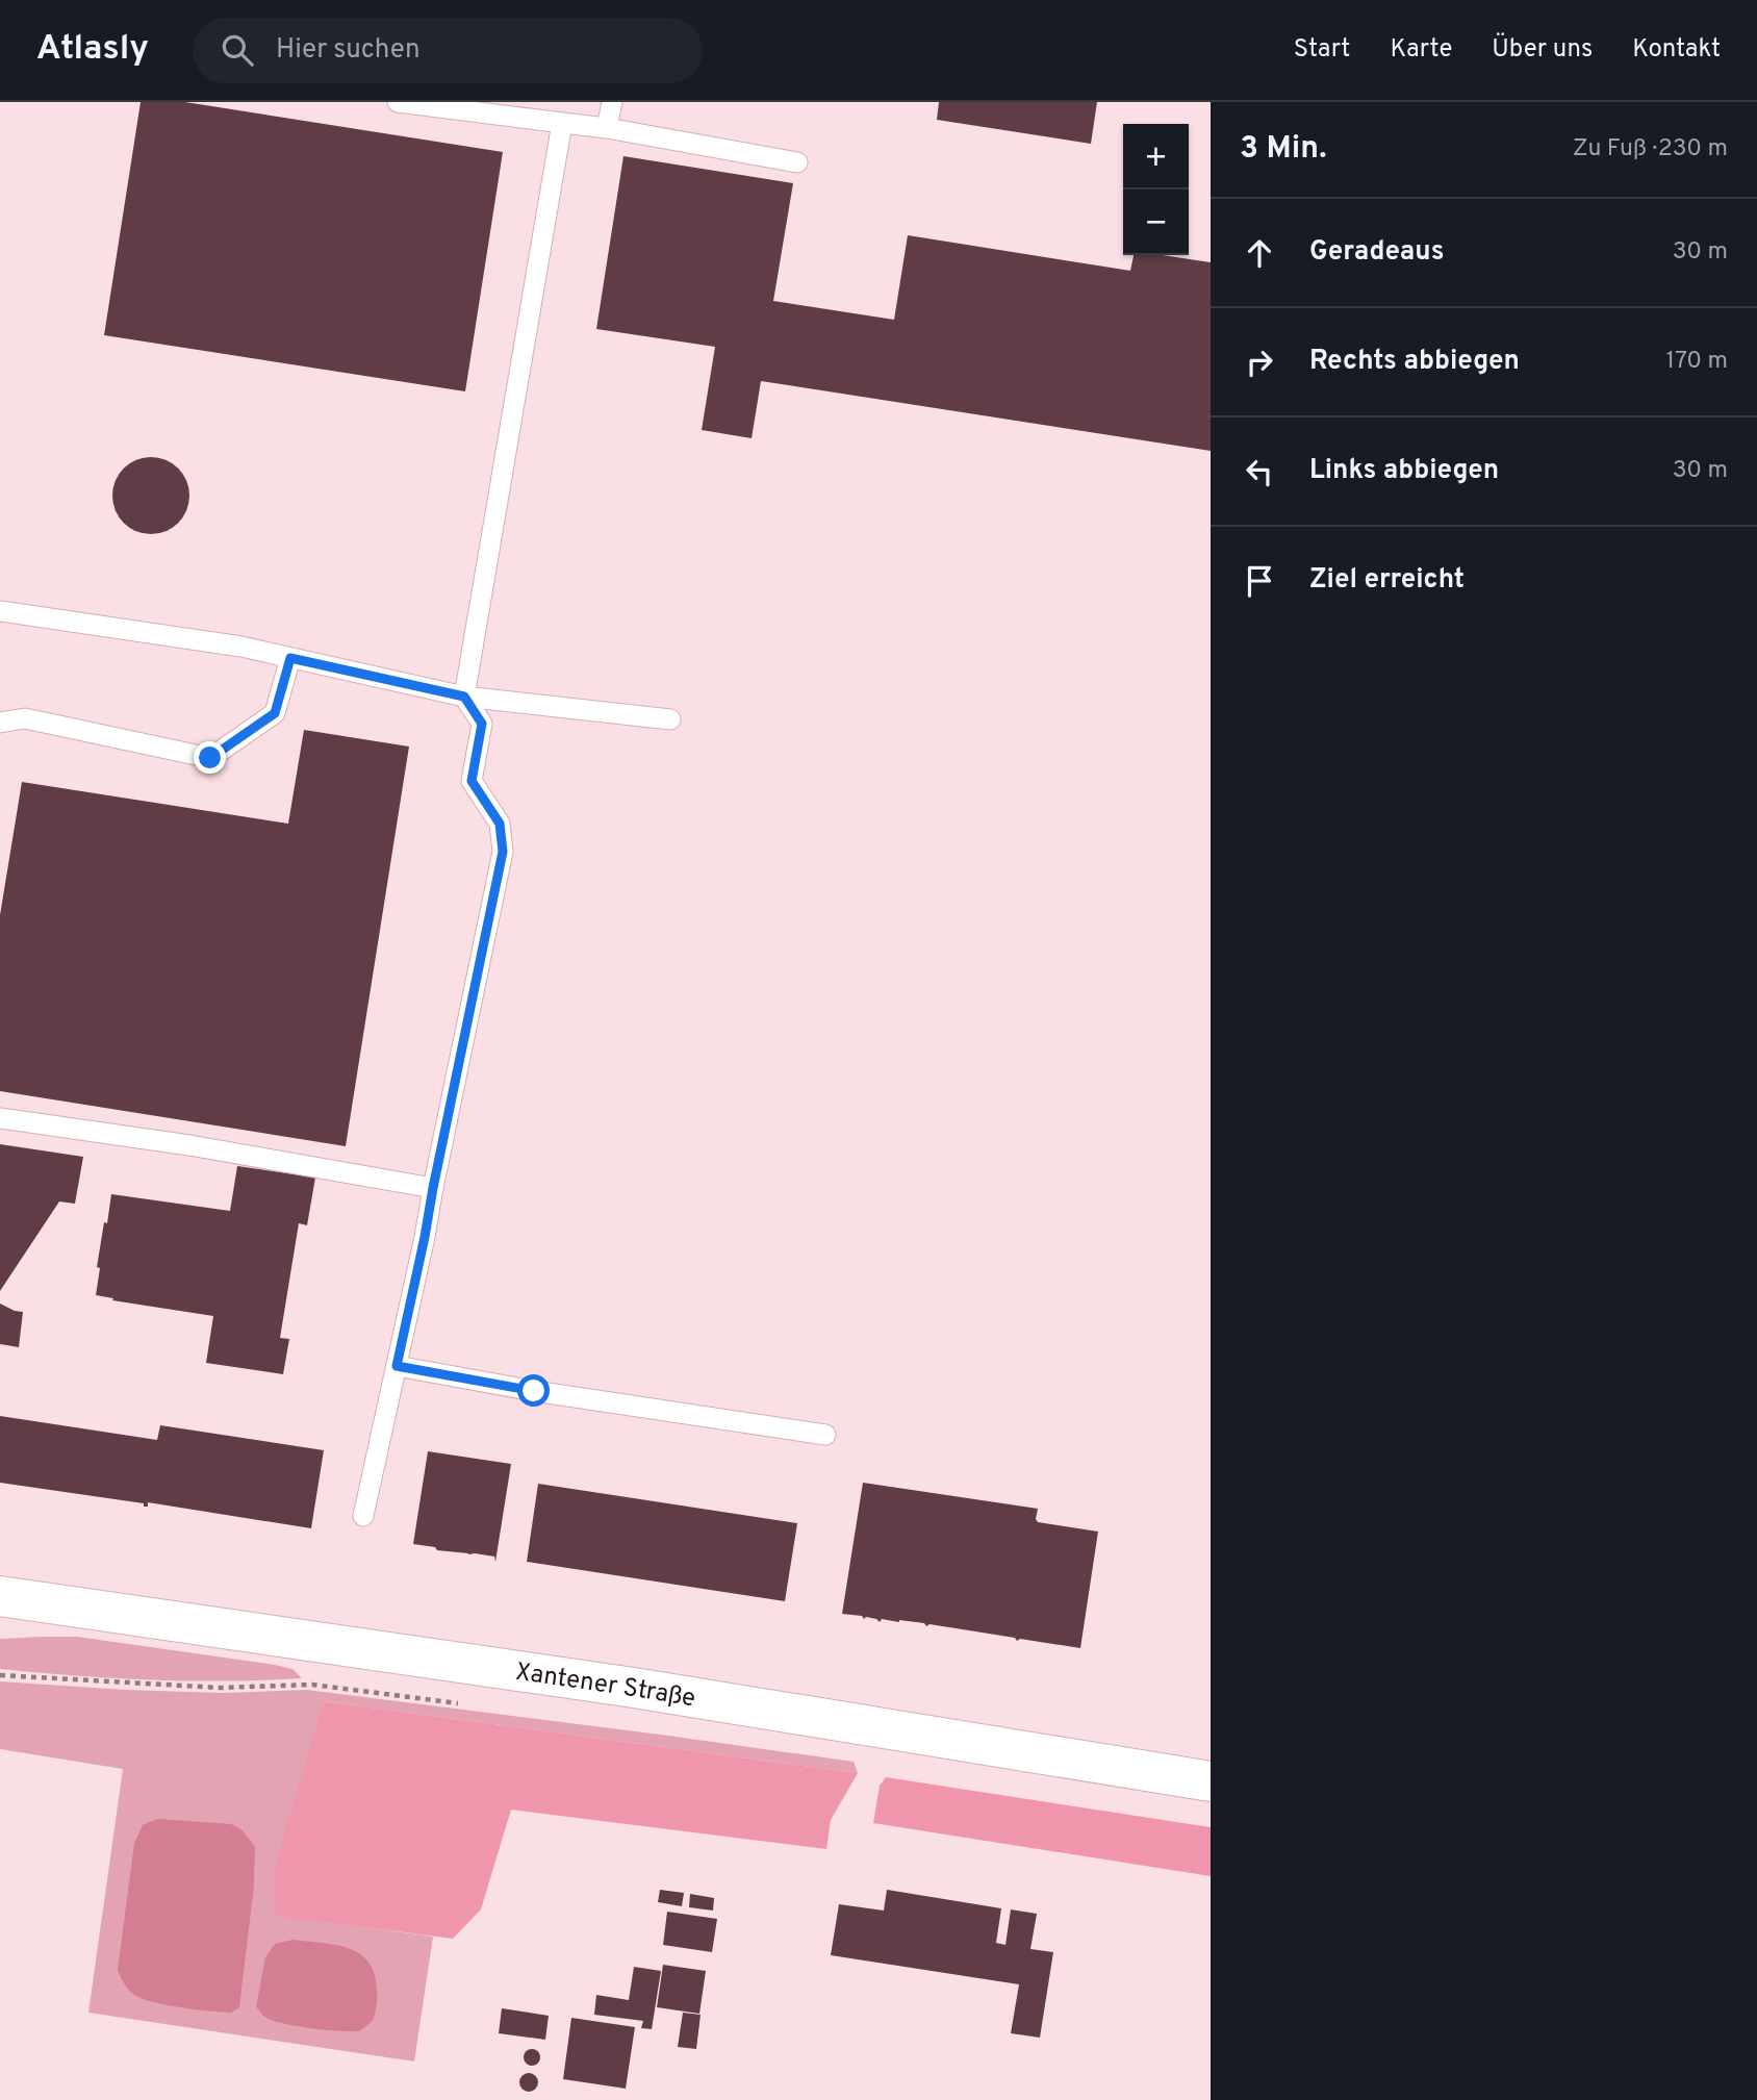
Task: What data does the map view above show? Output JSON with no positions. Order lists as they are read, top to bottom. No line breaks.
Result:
{"streets":{"main road":["Xantener Straße"]},"page":{"header":"Atlasly","search":"Hier suchen","nav":["Start","Karte","Über uns","Kontakt"],"heading":["3 Min.","Zu Fuß · 230 m"],"map_buttons":["+","−"],"list":[["Geradeaus","30 m"],["Rechts abbiegen","170 m"],["Links abbiegen","30 m"],"Ziel erreicht"]}}
